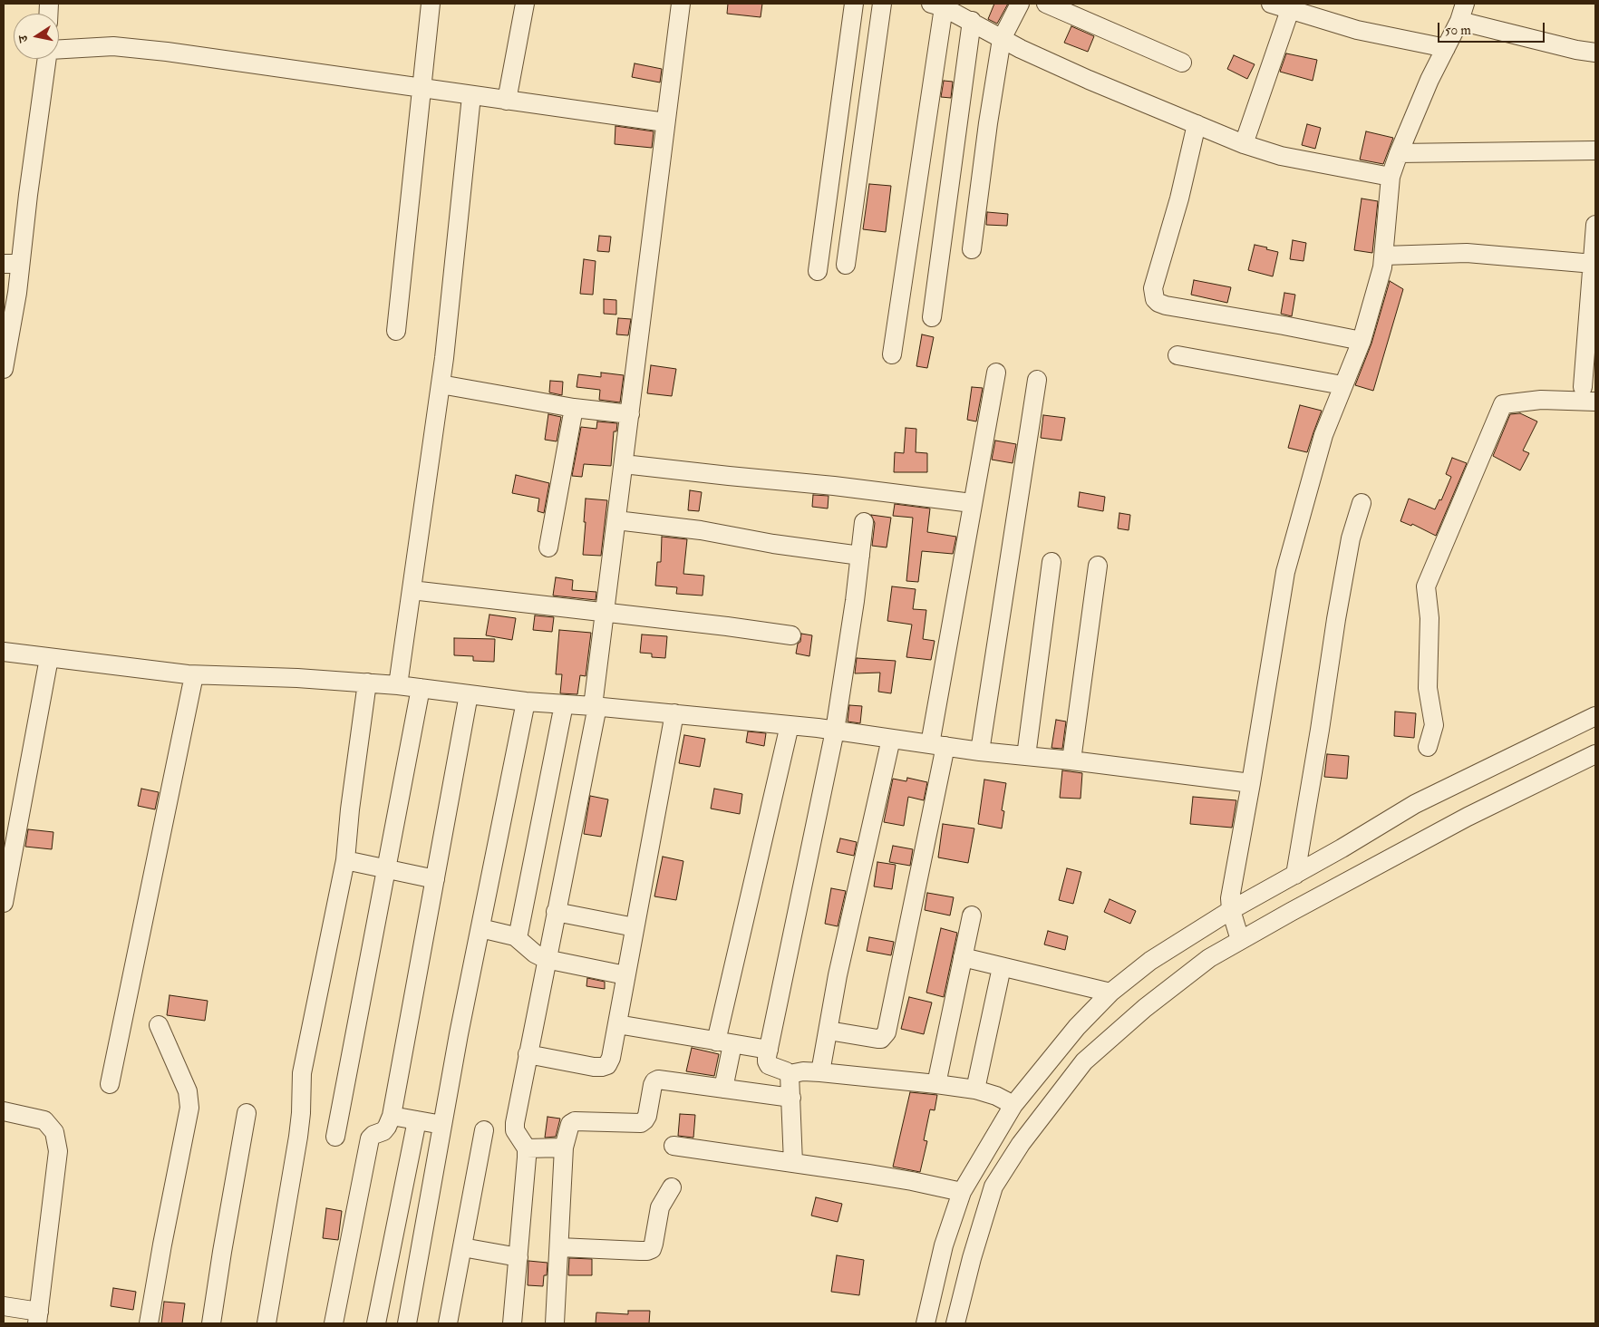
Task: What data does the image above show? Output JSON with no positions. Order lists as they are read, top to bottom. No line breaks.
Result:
{"scale_bar":"50 m","north":"left"}
